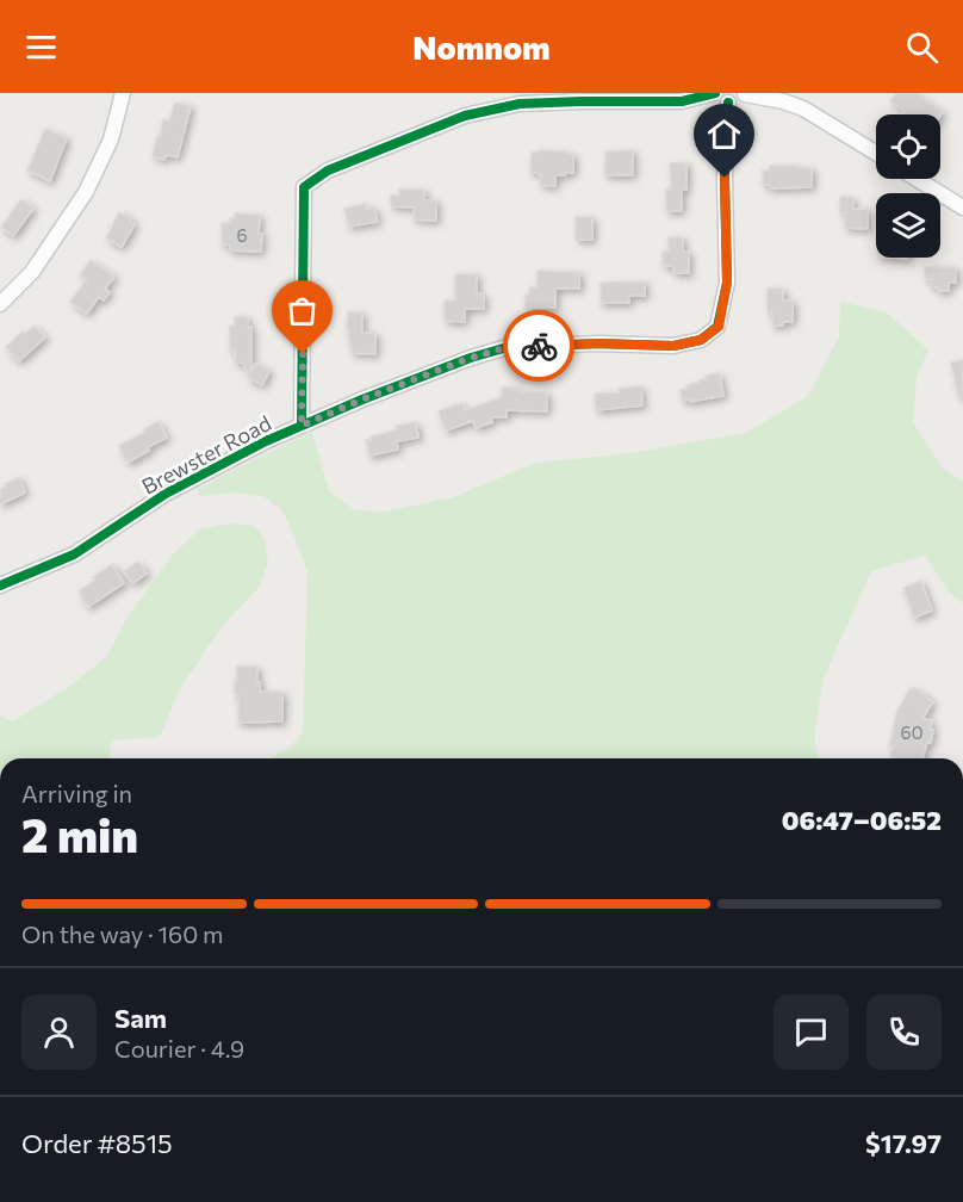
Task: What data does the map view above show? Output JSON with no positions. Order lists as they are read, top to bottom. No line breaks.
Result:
{"streets":{"street":["Brewster Road"]},"house_numbers":["6","60"],"page":{"header":"Nomnom","heading":["2 min","Arriving in","06:47–06:52"],"panel":["Sam","Courier · 4.9","Order #8515","$17.97"],"bar":"On the way · 160 m"}}
